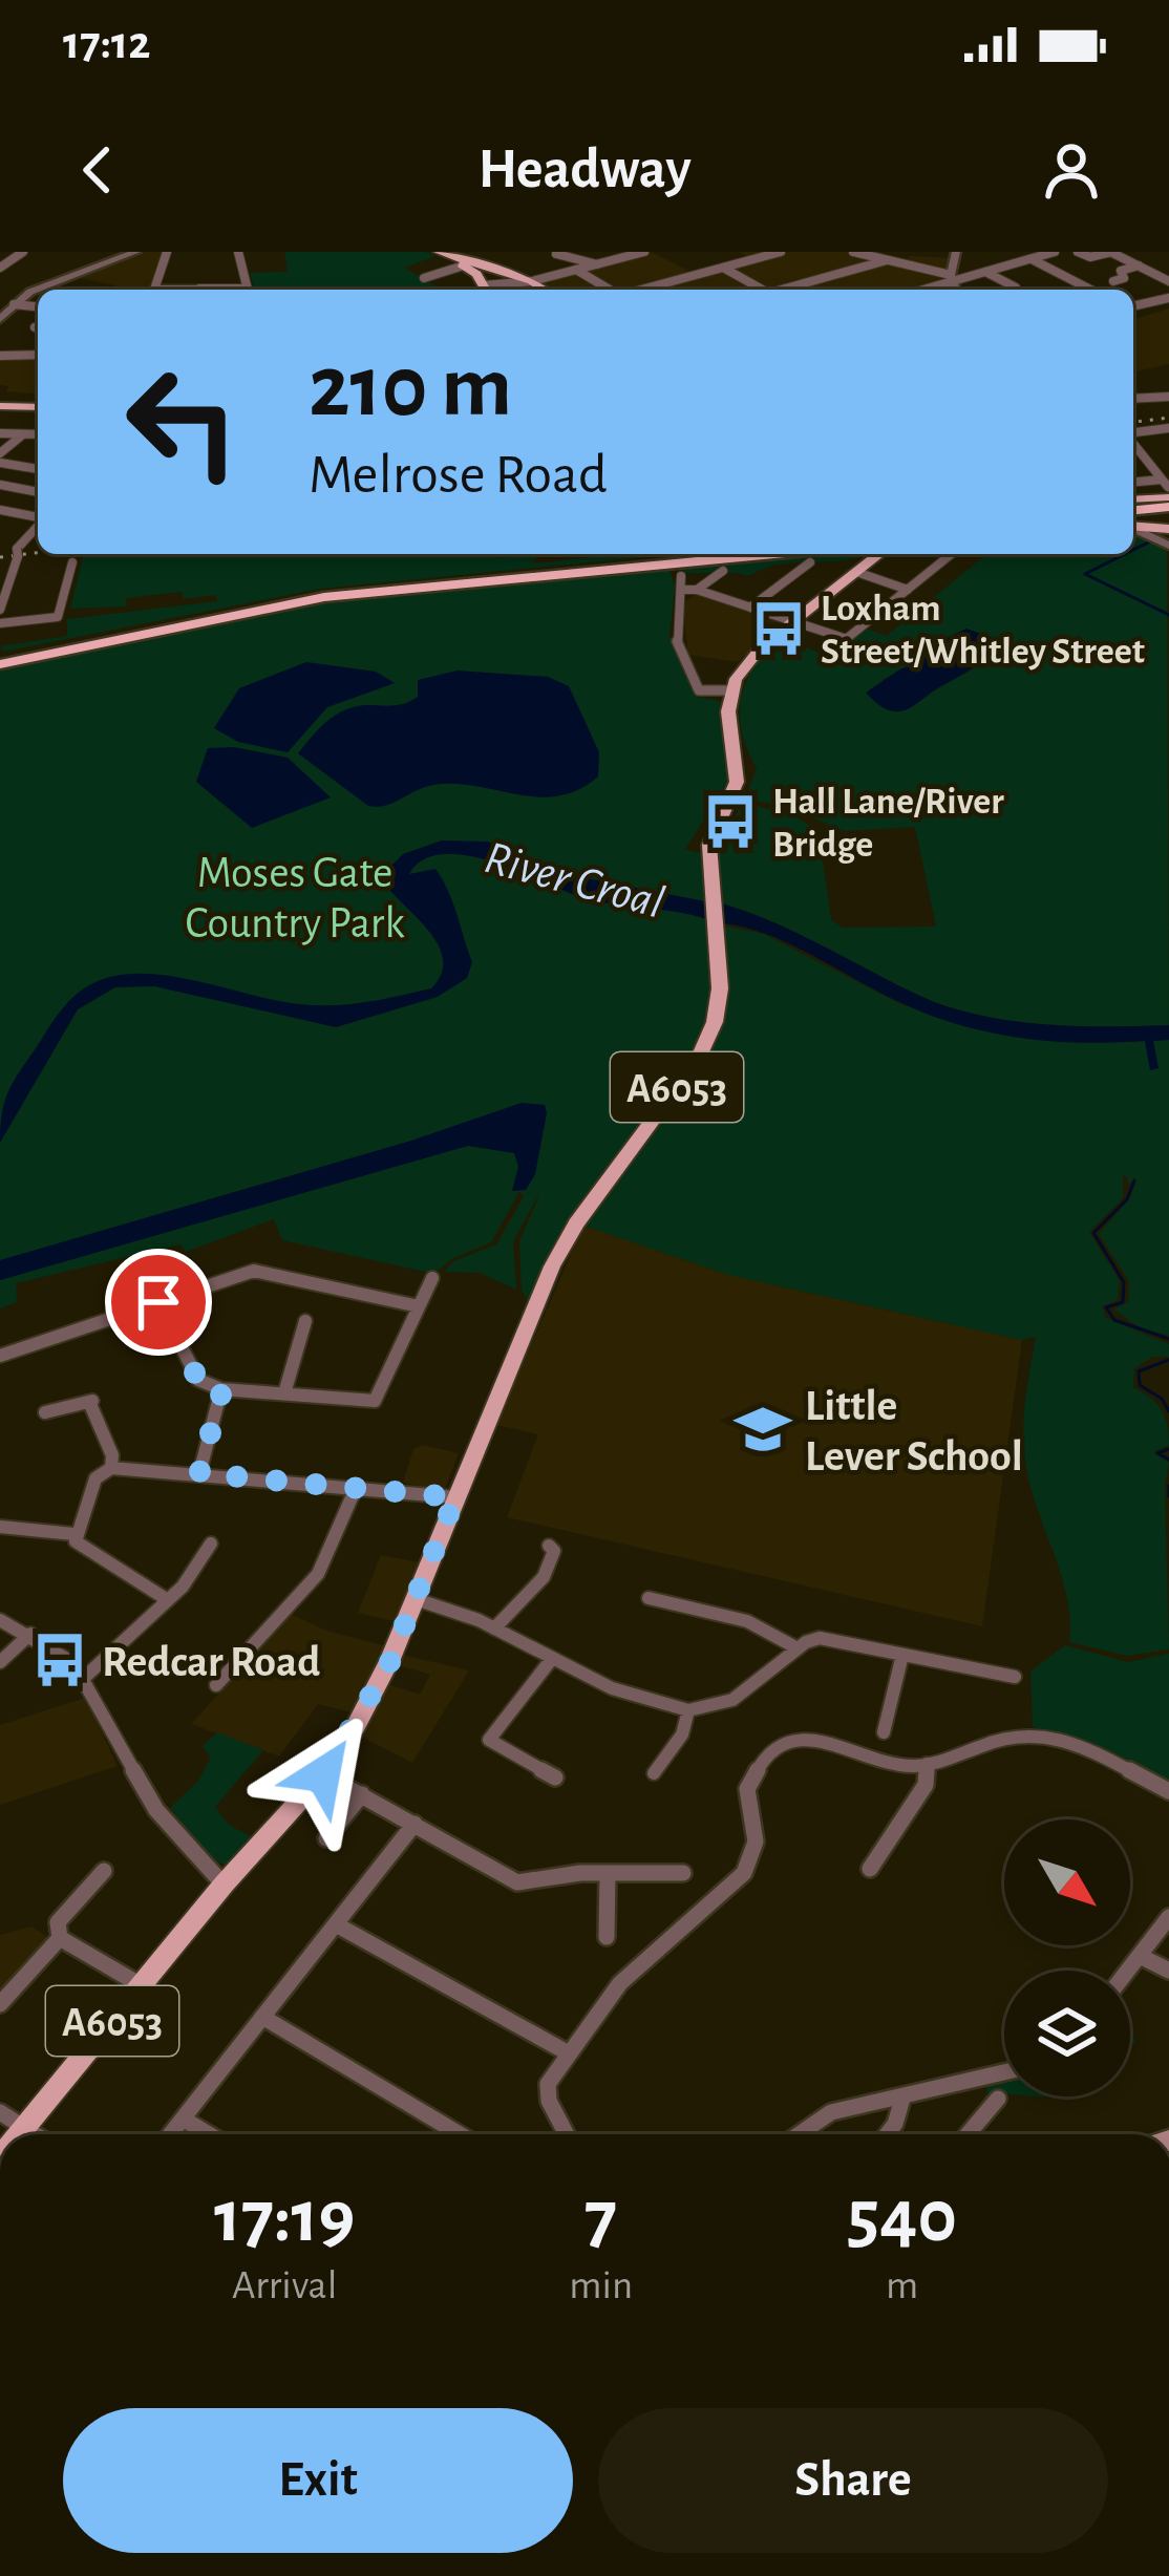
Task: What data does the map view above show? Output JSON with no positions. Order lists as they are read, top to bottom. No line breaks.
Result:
{"streets":{"main road":["A6053"]},"water":["River Croal"],"parks":["Moses Gate Country Park"],"places":{"bus stop":["Loxham Street/Whitley Street","Hall Lane/River Bridge","Redcar Road"],"school or university":["Little Lever School"]},"north":"bottom right","page":{"status":"17:12","header":"Headway","turn":["210 m","Melrose Road"],"eta":["17:19","Arrival","7","min","540","m"],"buttons":["Exit","Share"]}}
